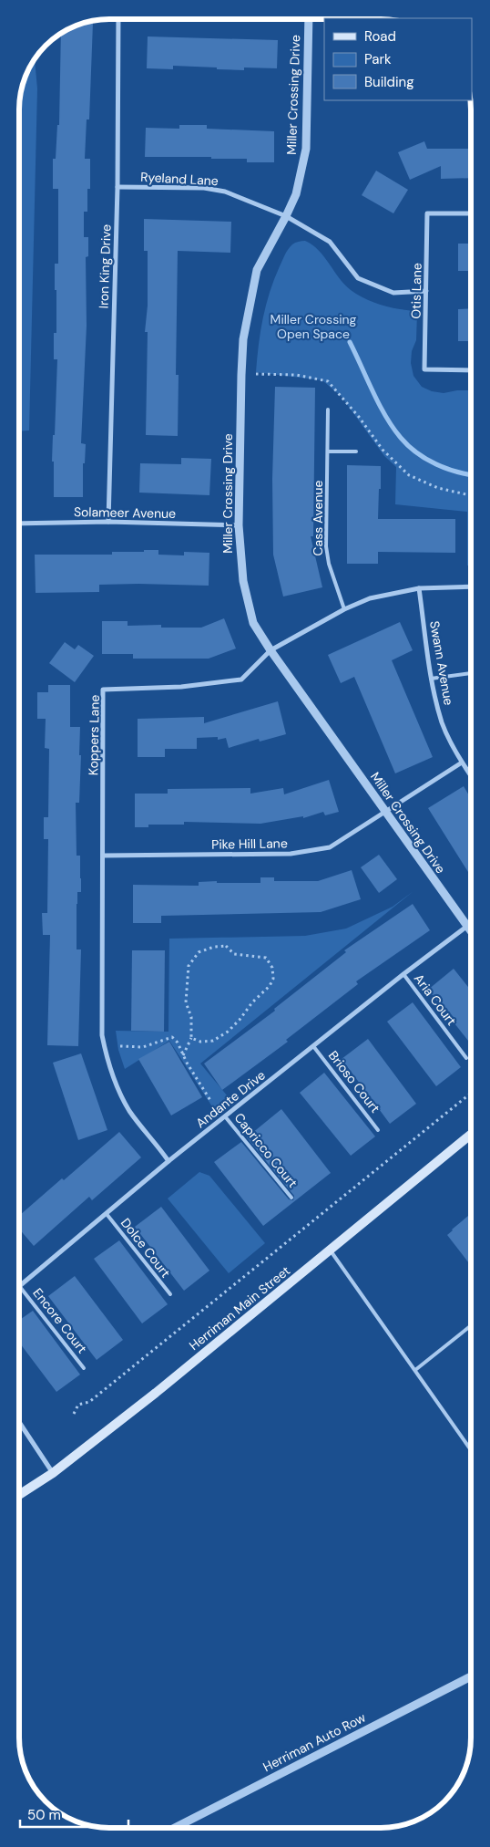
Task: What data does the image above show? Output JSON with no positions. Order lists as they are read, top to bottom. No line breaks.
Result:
{"streets":{"main road":["Herriman Main Street"],"street":["Miller Crossing Drive","Ryeland Lane","Iron King Drive","Otis Lane","Solameer Avenue","Swann Avenue","Koppers Lane","Pike Hill Lane","Andante Drive","Herriman Auto Row"],"lane":["Cass Avenue","Aria Court","Brioso Court","Capricco Court","Dolce Court","Encore Court"]},"crossings":[["Miller Crossing Drive","Ryeland Lane"],["Miller Crossing Drive","Solameer Avenue"],["Miller Crossing Drive","Koppers Lane"],["Miller Crossing Drive","Pike Hill Lane"],["Miller Crossing Drive","Andante Drive"],["Ryeland Lane","Iron King Drive"],["Ryeland Lane","Otis Lane"],["Iron King Drive","Solameer Avenue"],["Cass Avenue","Koppers Lane"],["Swann Avenue","Koppers Lane"],["Swann Avenue","Pike Hill Lane"],["Koppers Lane","Pike Hill Lane"],["Koppers Lane","Andante Drive"],["Aria Court","Andante Drive"],["Brioso Court","Andante Drive"],["Andante Drive","Capricco Court"],["Andante Drive","Dolce Court"],["Andante Drive","Encore Court"]],"parks":["Miller Crossing Open Space"],"legend":["Road","Park","Building"],"scale_bar":"50 m"}
